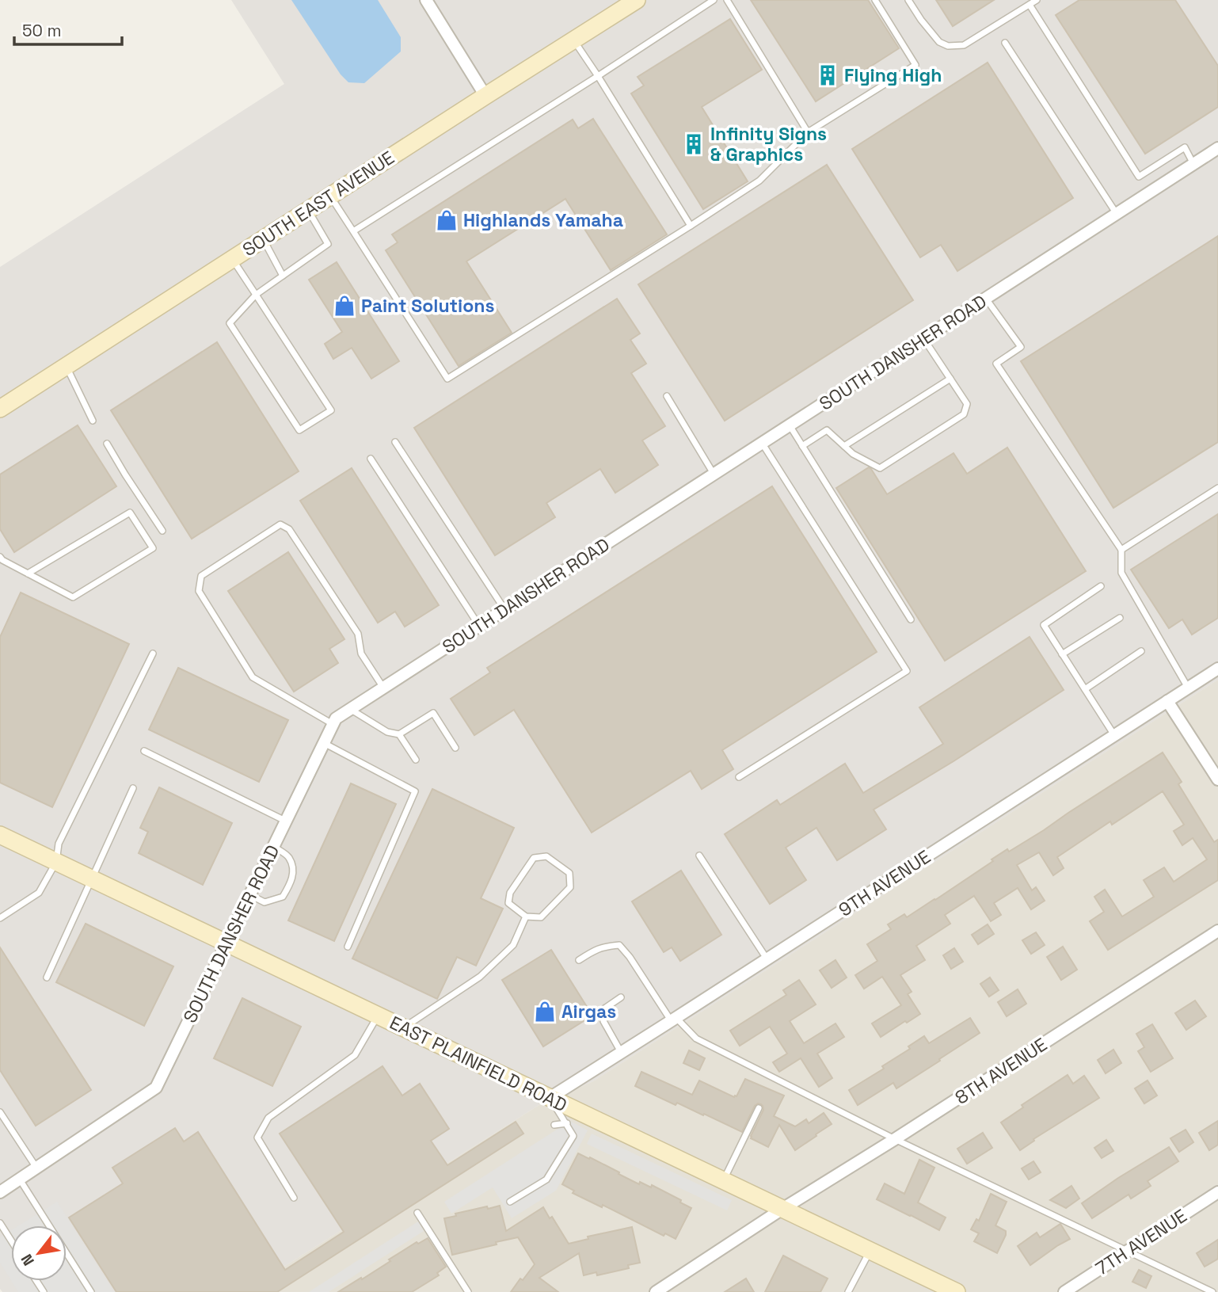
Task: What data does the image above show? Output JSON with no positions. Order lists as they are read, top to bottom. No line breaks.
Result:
{"streets":{"main road":["SOUTH EAST AVENUE","EAST PLAINFIELD ROAD"],"street":["SOUTH DANSHER ROAD","9TH AVENUE","8TH AVENUE","7TH AVENUE"]},"crossings":[["SOUTH DANSHER ROAD","EAST PLAINFIELD ROAD"],["9TH AVENUE","EAST PLAINFIELD ROAD"],["EAST PLAINFIELD ROAD","8TH AVENUE"]],"places":{"building":["Flying High","Infinity Signs & Graphics"],"shop":["Highlands Yamaha","Paint Solutions","Airgas"]},"scale_bar":"50 m","north":"bottom left"}
